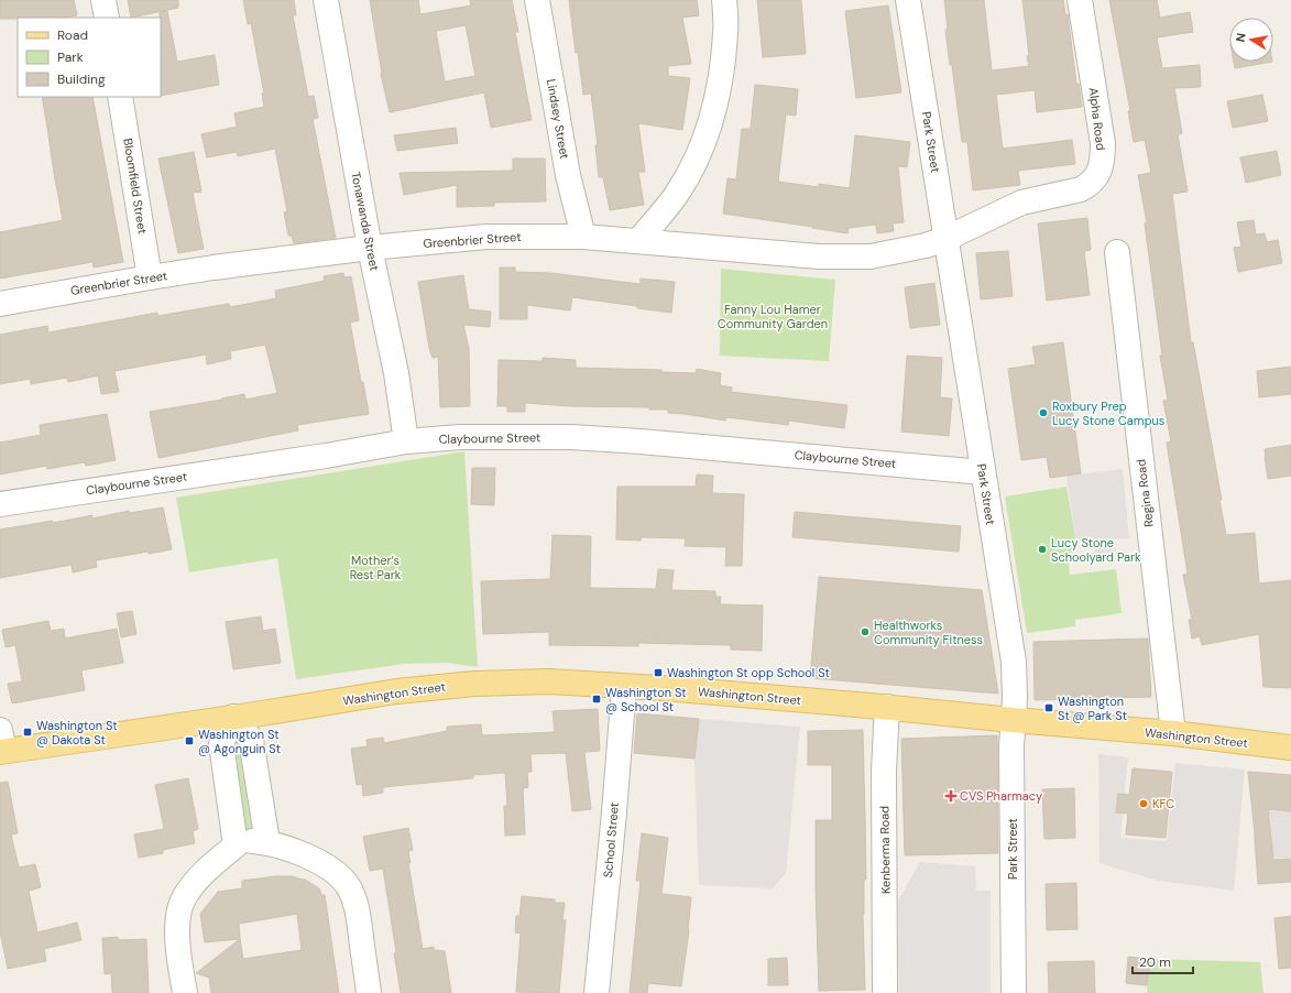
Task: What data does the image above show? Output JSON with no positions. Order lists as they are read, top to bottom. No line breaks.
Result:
{"streets":{"main road":["Washington Street"],"street":["Lindsey Street","Alpha Road","Park Street","Bloomfield Street","Tonawanda Street","Greenbrier Street","Claybourne Street","Regina Road","School Street","Kenberma Road"]},"crossings":[["Lindsey Street","Greenbrier Street"],["Alpha Road","Park Street"],["Alpha Road","Greenbrier Street"],["Park Street","Greenbrier Street"],["Park Street","Claybourne Street"],["Park Street","Washington Street"],["Bloomfield Street","Greenbrier Street"],["Tonawanda Street","Greenbrier Street"],["Tonawanda Street","Claybourne Street"],["Regina Road","Washington Street"],["Washington Street","School Street"],["Washington Street","Kenberma Road"]],"parks":["Fanny Lou Hamer Community Garden","Mother’s Rest Park"],"places":{"other":["Roxbury Prep Lucy Stone Campus","Lucy Stone Schoolyard Park","Healthworks Community Fitness","KFC"],"transit":["Washington St opp School St","Washington St @ School St","Washington St @ Park St","Washington St @ Dakota St","Washington St @ Agonguin St"],"health":["CVS Pharmacy"]},"legend":["Road","Park","Building"],"scale_bar":"20 m","north":"left"}
